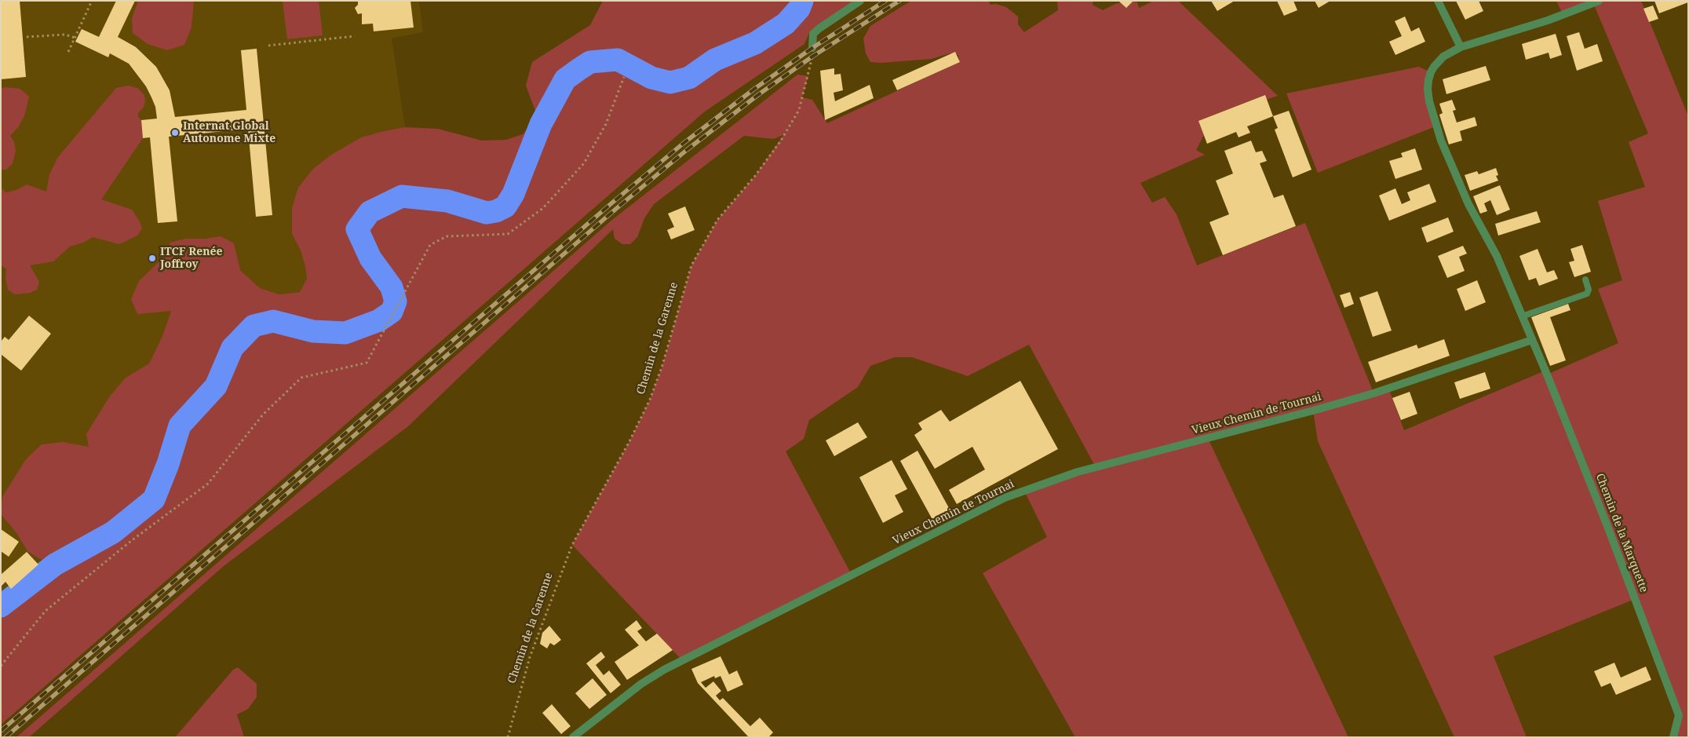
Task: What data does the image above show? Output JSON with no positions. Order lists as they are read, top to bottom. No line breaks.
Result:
{"streets":{"street":["Vieux Chemin de Tournai","Chemin de la Marquette"],"path":["Chemin de la Garenne"]},"crossings":[["Vieux Chemin de Tournai","Chemin de la Marquette"]],"places":["Internat Global Autonome Mixte","ITCF Renée Joffroy"]}
